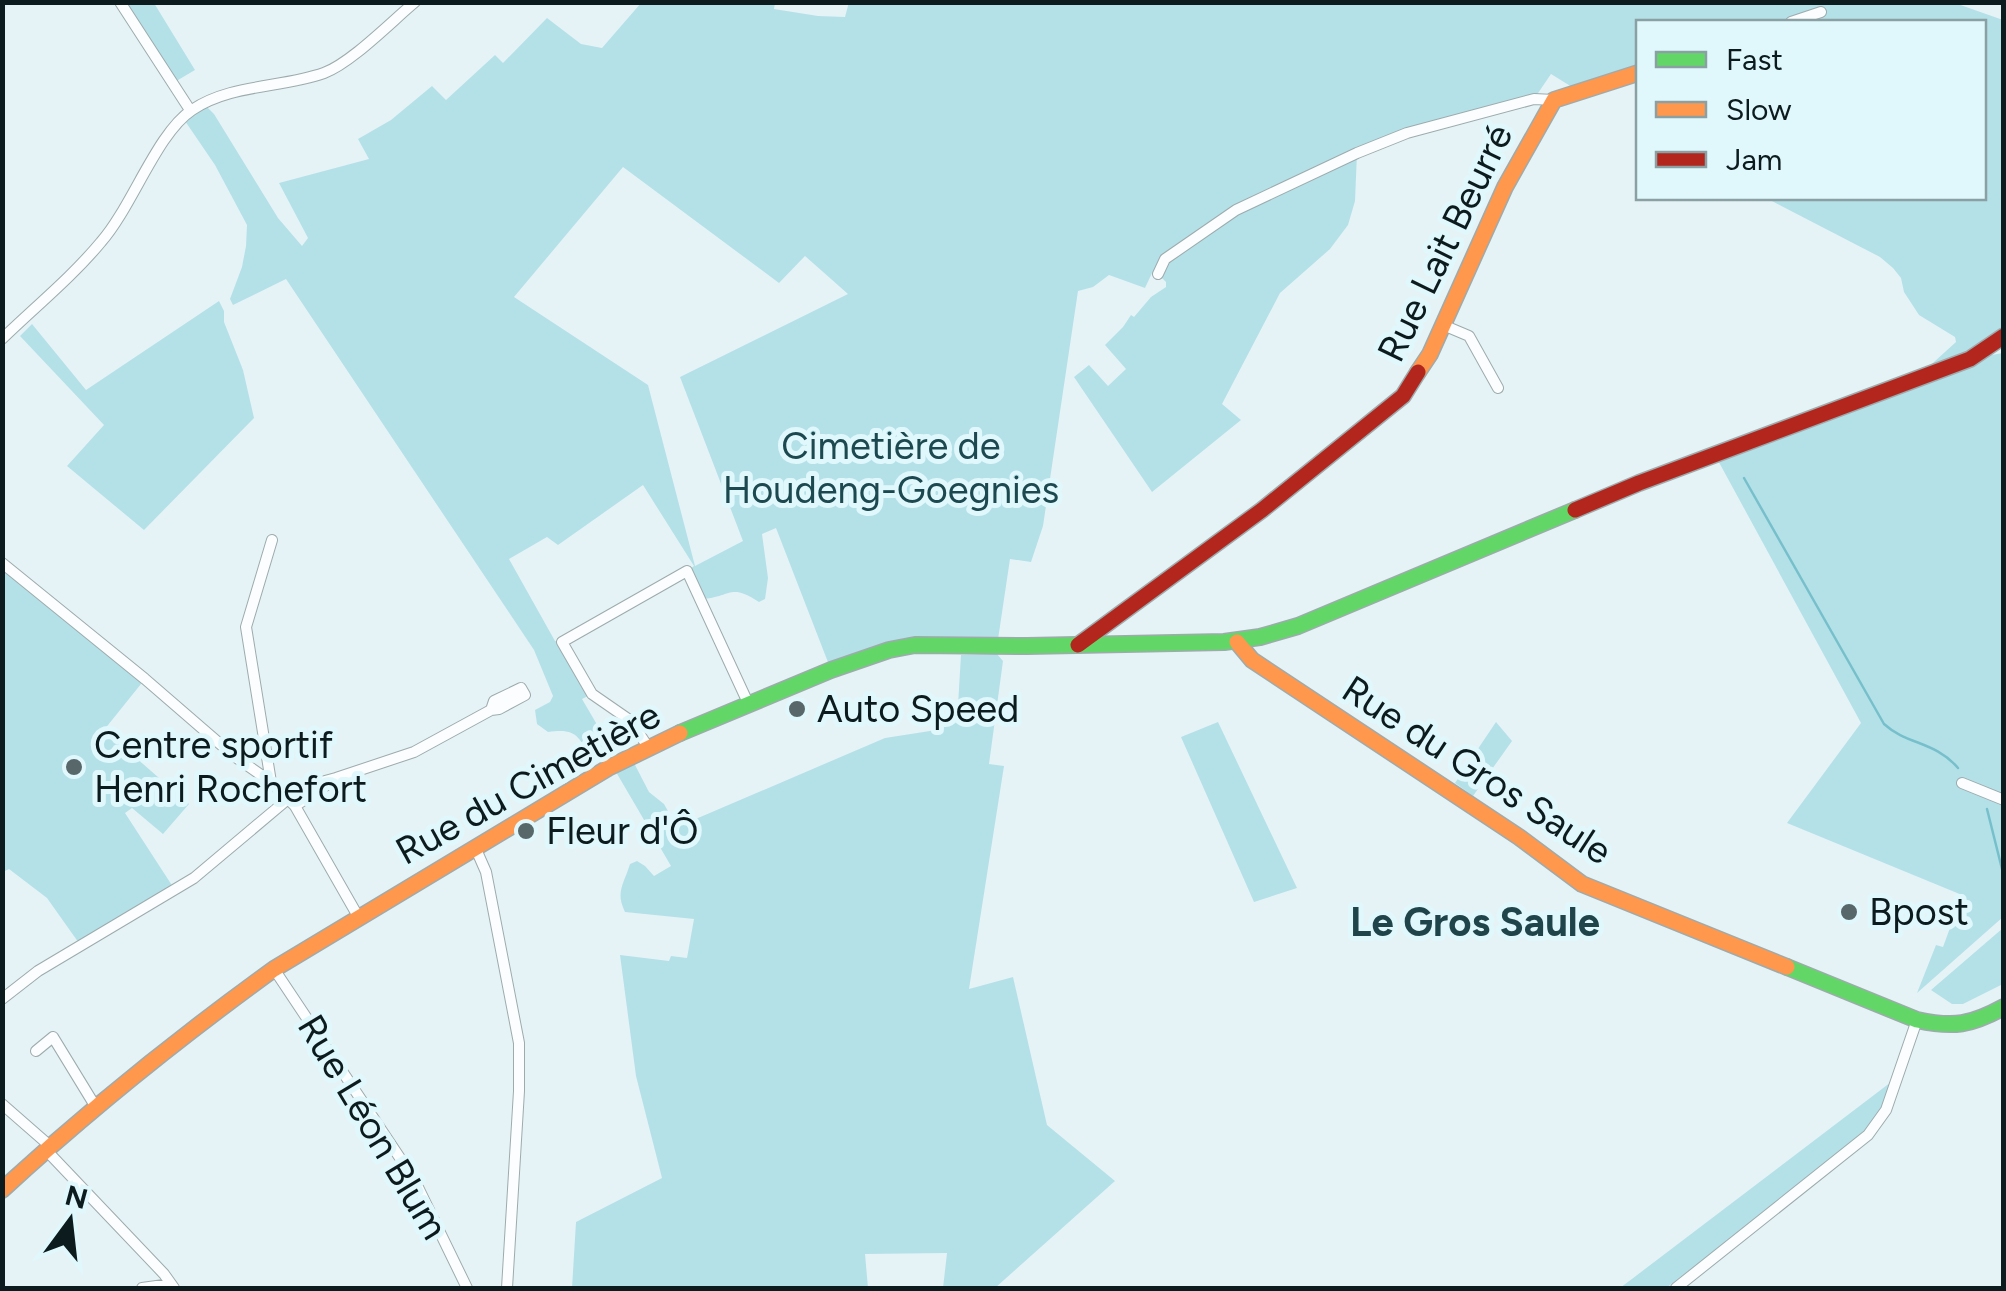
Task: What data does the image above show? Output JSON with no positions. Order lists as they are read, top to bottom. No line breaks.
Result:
{"streets":{"street":["Rue Lait Beurré","Rue du Gros Saule","Rue du Cimetière","Rue Léon Blum"]},"crossings":[["Rue Lait Beurré","Rue du Cimetière"],["Rue du Gros Saule","Rue du Cimetière"],["Rue du Cimetière","Rue Léon Blum"]],"districts":["Le Gros Saule"],"parks":["Cimetière de Houdeng-Goegnies"],"places":["Auto Speed","Centre sportif Henri Rochefort","Fleur d'Ô","Bpost"],"legend":["Fast","Slow","Jam"],"north":"top"}
